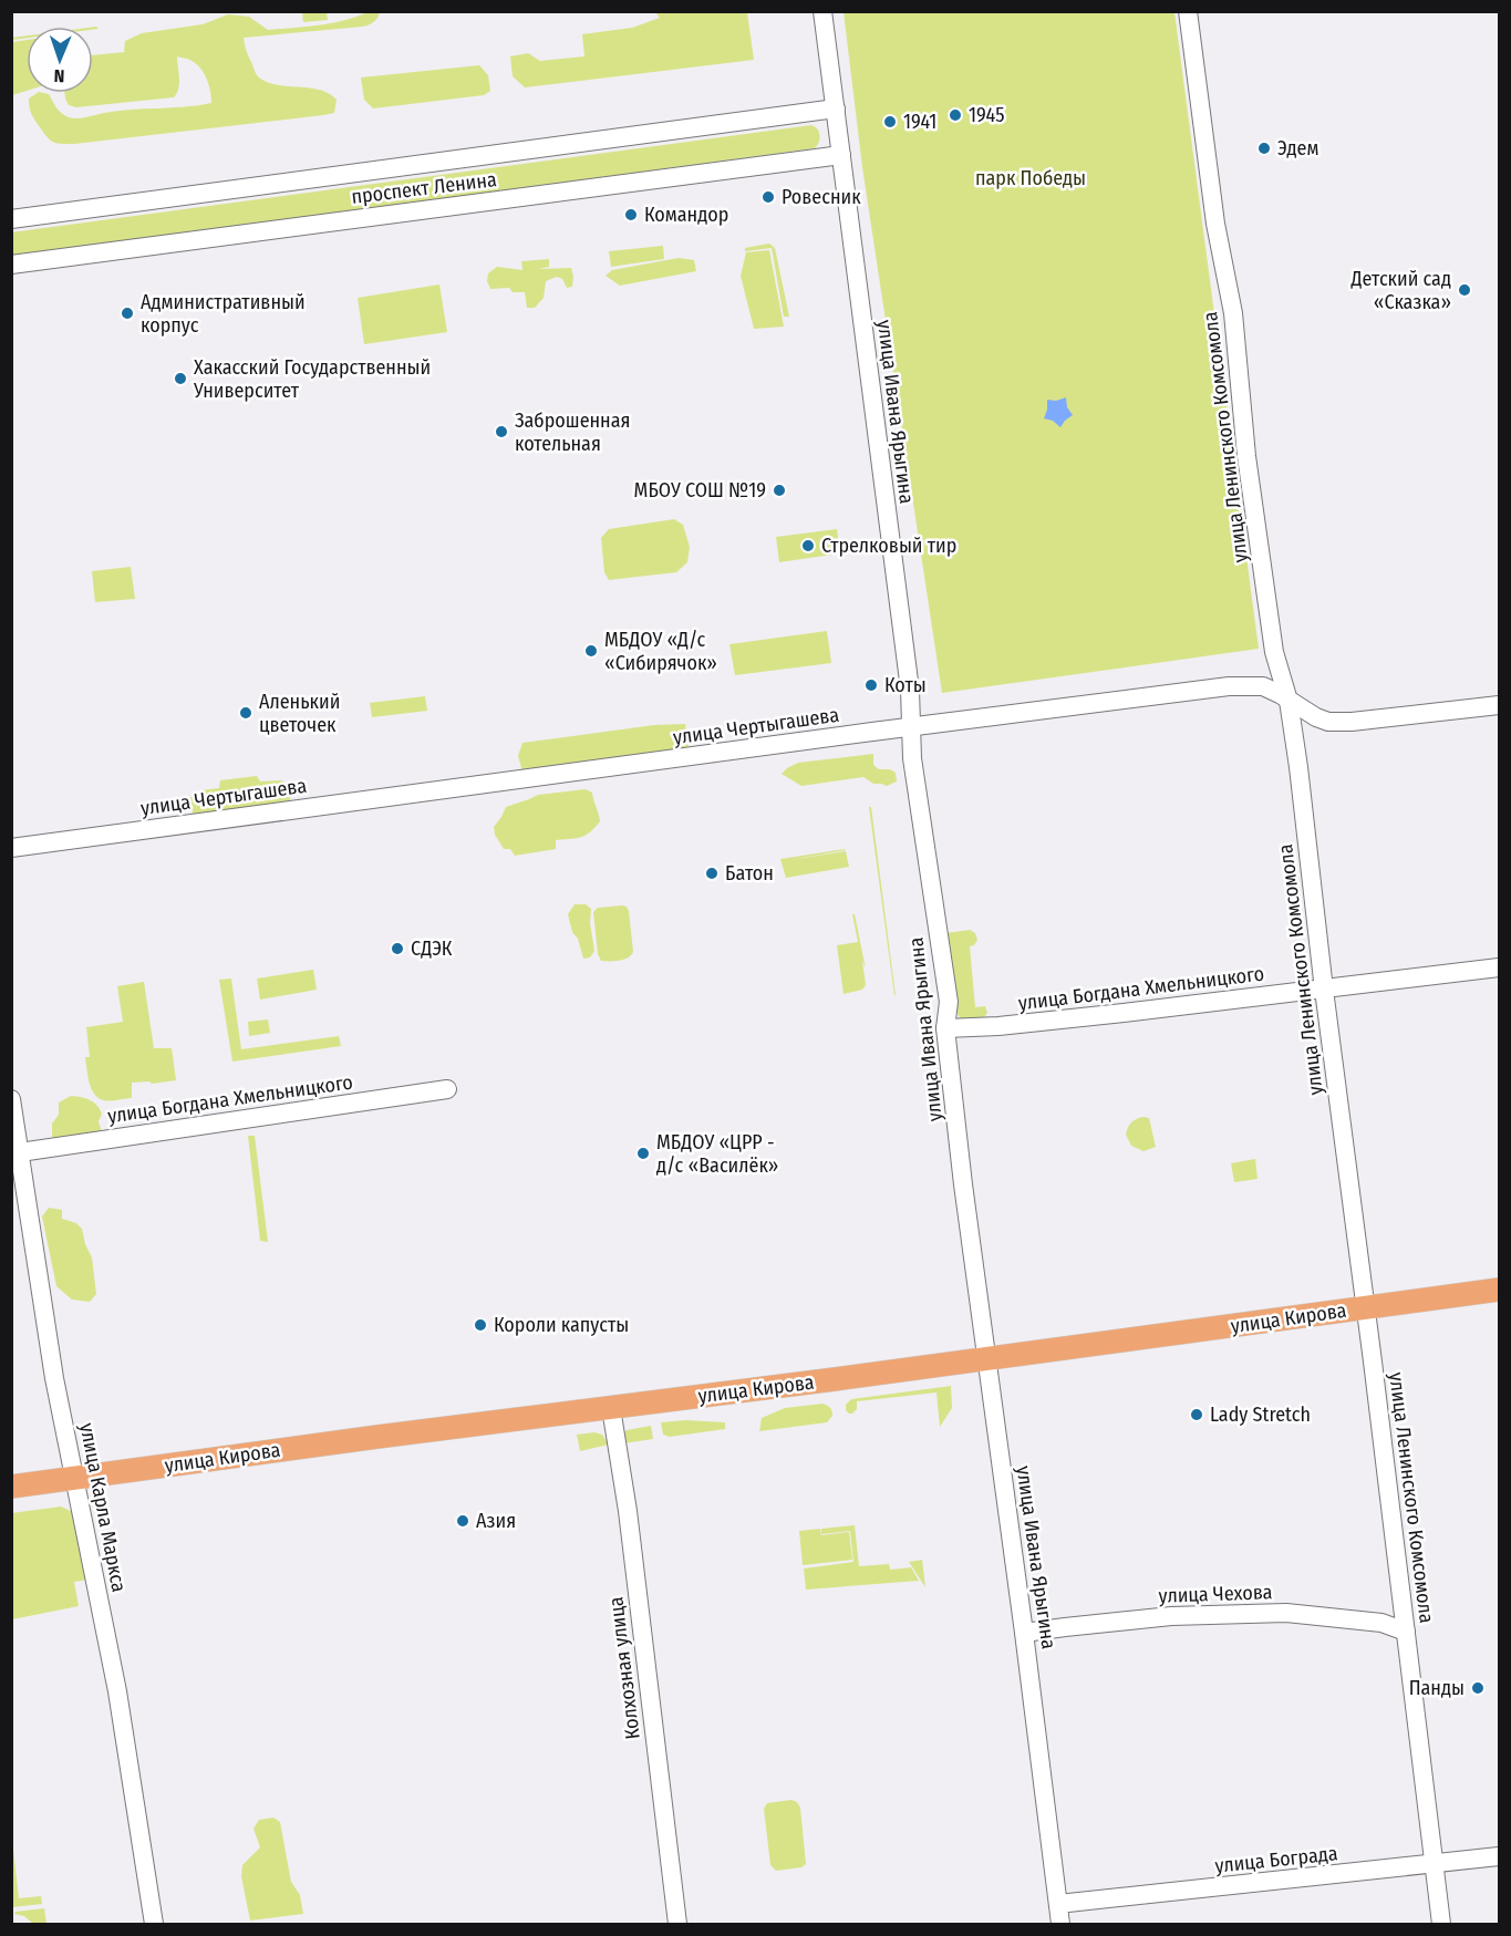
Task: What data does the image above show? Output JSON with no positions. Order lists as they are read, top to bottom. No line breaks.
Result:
{"streets":{"main road":["улица Кирова"],"street":["проспект Ленина","улица Ивана Ярыгина","улица Ленинского Комсомола","улица Чертыгашева","улица Богдана Хмельницкого","улица Карла Маркса","улица Чехова","Колхозная улица","улица Бограда"]},"crossings":[["проспект Ленина","улица Ивана Ярыгина"],["улица Ивана Ярыгина","улица Чертыгашева"],["улица Ивана Ярыгина","улица Богдана Хмельницкого"],["улица Ивана Ярыгина","улица Кирова"],["улица Ивана Ярыгина","улица Чехова"],["улица Ивана Ярыгина","улица Бограда"],["улица Ленинского Комсомола","улица Чертыгашева"],["улица Ленинского Комсомола","улица Богдана Хмельницкого"],["улица Ленинского Комсомола","улица Кирова"],["улица Ленинского Комсомола","улица Чехова"],["улица Ленинского Комсомола","улица Бограда"],["улица Богдана Хмельницкого","улица Карла Маркса"],["улица Кирова","улица Карла Маркса"],["улица Кирова","Колхозная улица"]],"parks":["парк Победы"],"places":["1945","1941","Эдем","Ровесник","Командор","Детский сад «Сказка»","Административный корпус","Хакасский Государственный Университет","Заброшенная котельная","МБОУ СОШ №19","Стрелковый тир","МБДОУ «Д/с «Сибирячок»","Коты","Аленький цветочек","Батон","СДЭК","МБДОУ «ЦРР - д/с «Василёк»","Короли капусты","Lady Stretch","Азия","Панды"],"north":"bottom"}
